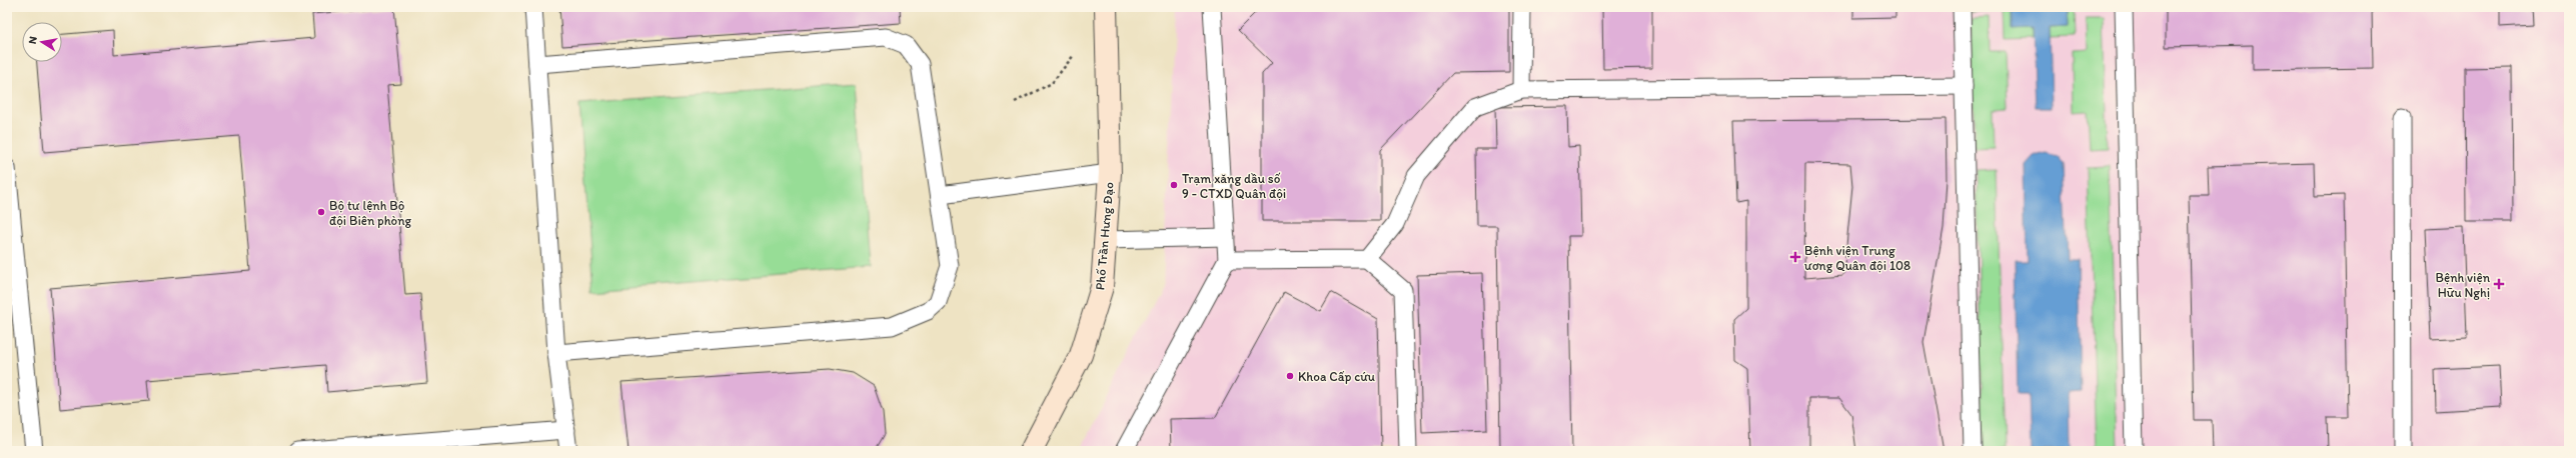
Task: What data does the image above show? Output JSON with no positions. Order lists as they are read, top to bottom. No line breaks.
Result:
{"streets":{"main road":["Phố Trần Hưng Đạo"]},"places":{"other":["Trạm xăng dầu số 9 - CTXD Quân đội","Bộ tư lệnh Bộ đội Biên phòng","Khoa Cấp cứu"],"health":["Bệnh viện Trung ương Quân đội 108","Bệnh viện Hữu Nghị"]},"north":"left"}
